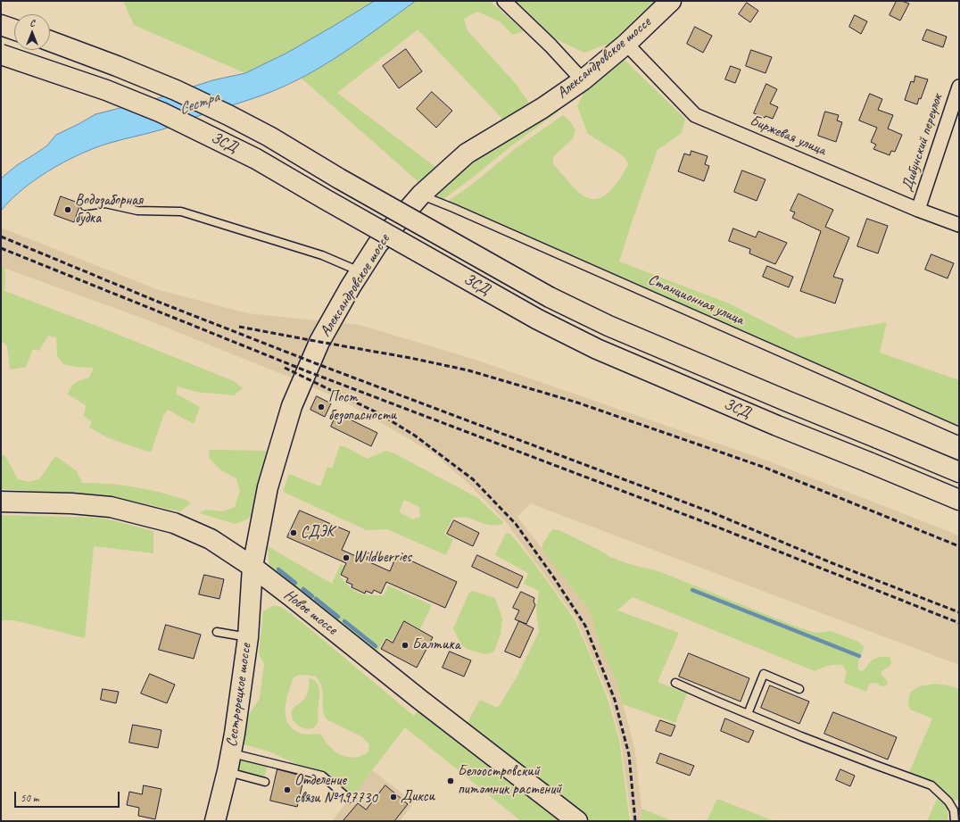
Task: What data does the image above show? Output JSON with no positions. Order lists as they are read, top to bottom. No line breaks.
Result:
{"streets":{"main road":["Александровское шоссе","ЗСД","Новое шоссе","Сестрорецкое шоссе"],"street":["Биржевая улица","Дибунский переулок"],"lane":["Станционная улица"]},"crossings":[["Александровское шоссе","Биржевая улица"],["Александровское шоссе","Станционная улица"],["Александровское шоссе","Новое шоссе"],["Александровское шоссе","Сестрорецкое шоссе"],["Биржевая улица","Дибунский переулок"],["Новое шоссе","Сестрорецкое шоссе"]],"water":["Сестра"],"places":["Водозаборная будка","Пост безопасности","СДЭК","Wildberries","Балтика","Белоостровский питомник растений","Отделение связи №197730","Дикси"],"scale_bar":"50 m","north":"top"}
